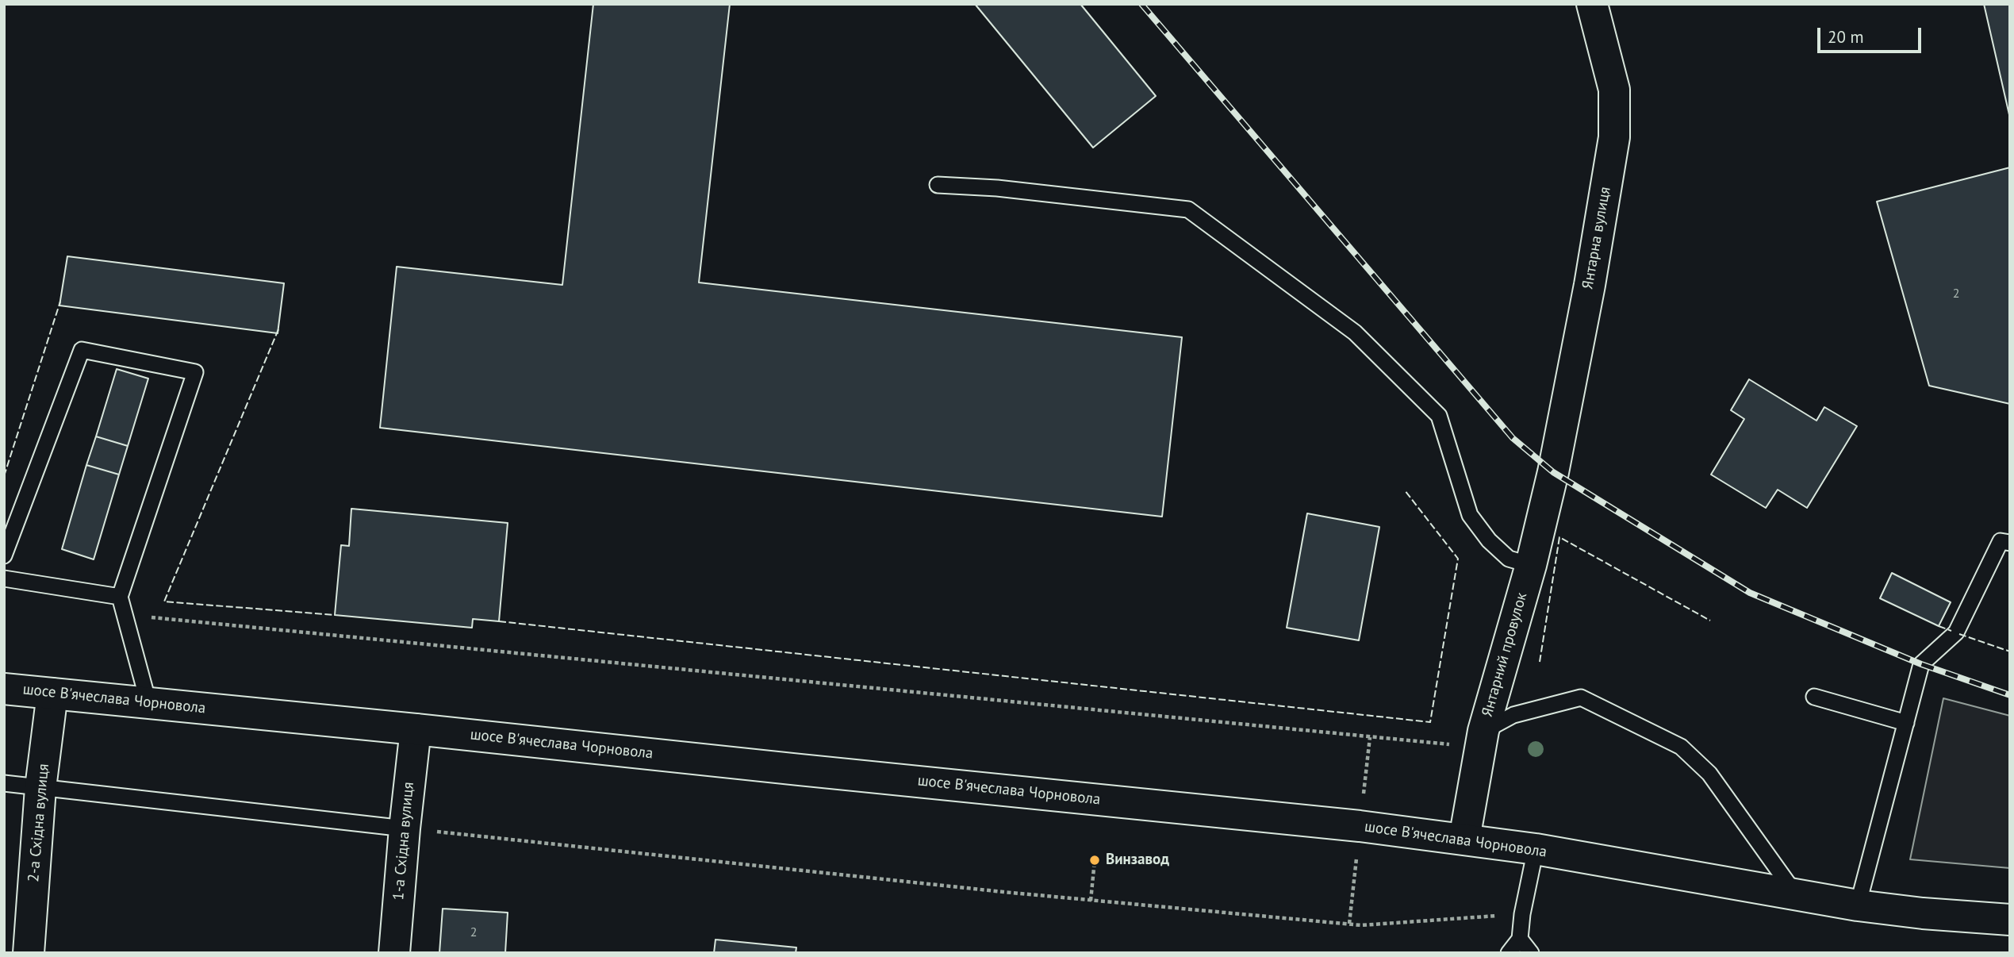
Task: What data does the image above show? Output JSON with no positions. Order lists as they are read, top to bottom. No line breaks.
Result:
{"streets":{"main road":["Янтарна вулиця","Янтарний провулок","шосе В'ячеслава Чорновола","2-а Східна вулиця","1-а Східна вулиця"]},"crossings":[["Янтарна вулиця","Янтарний провулок"],["Янтарний провулок","шосе В'ячеслава Чорновола"],["шосе В'ячеслава Чорновола","2-а Східна вулиця"],["шосе В'ячеслава Чорновола","1-а Східна вулиця"]],"places":["Винзавод"],"house_numbers":["2","2"],"scale_bar":"20 m"}
